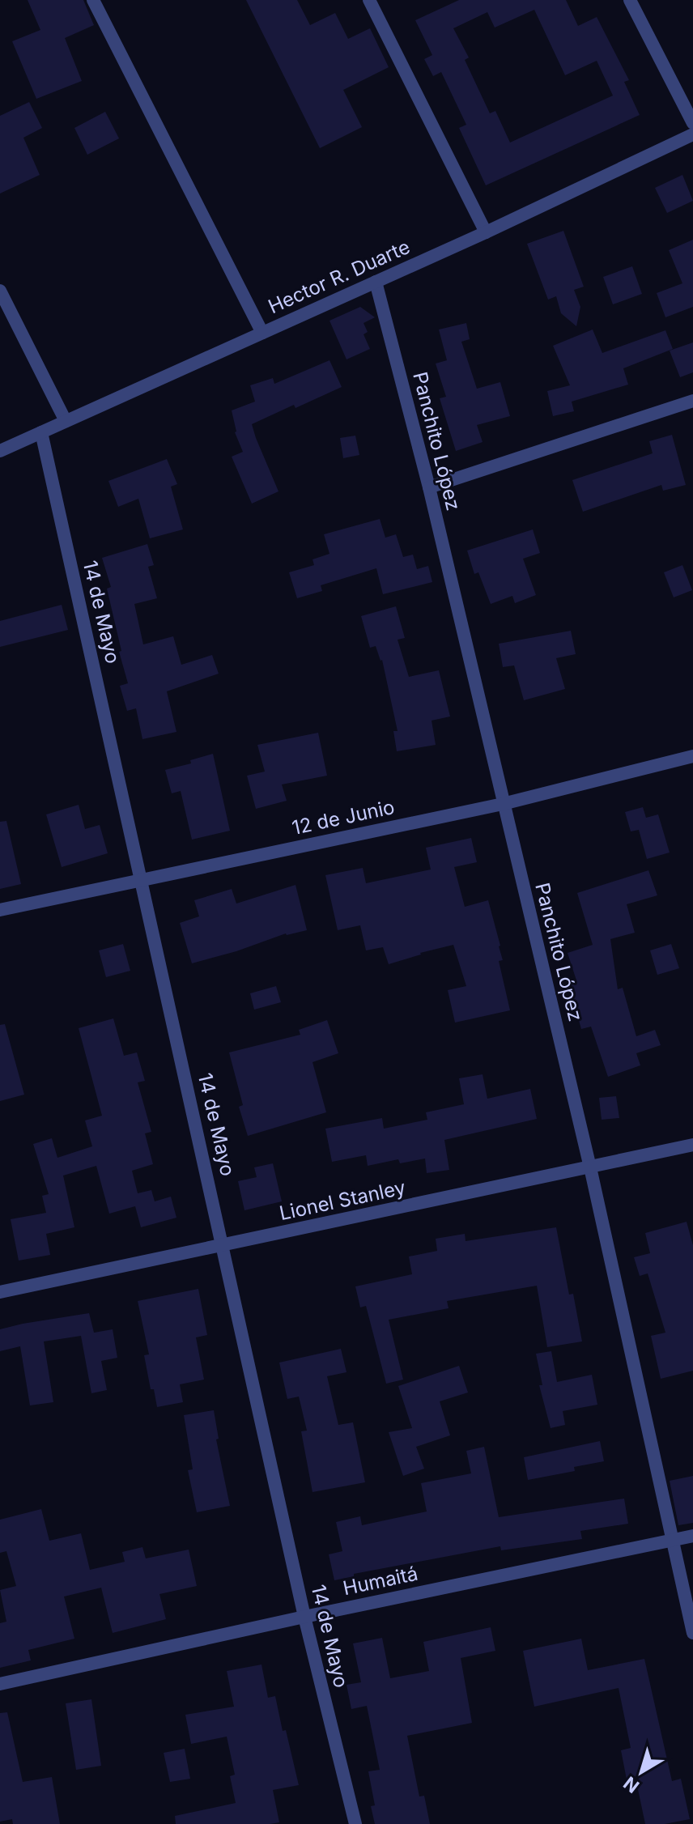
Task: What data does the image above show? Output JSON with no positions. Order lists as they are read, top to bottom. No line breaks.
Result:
{"streets":{"street":["Hector R. Duarte","Panchito López","14 de Mayo","12 de Junio","Lionel Stanley","Humaitá"]},"crossings":[["Hector R. Duarte","Panchito López"],["Hector R. Duarte","14 de Mayo"],["Panchito López","12 de Junio"],["Panchito López","Lionel Stanley"],["Panchito López","Humaitá"],["14 de Mayo","12 de Junio"],["14 de Mayo","Lionel Stanley"],["14 de Mayo","Humaitá"]],"north":"bottom left"}
